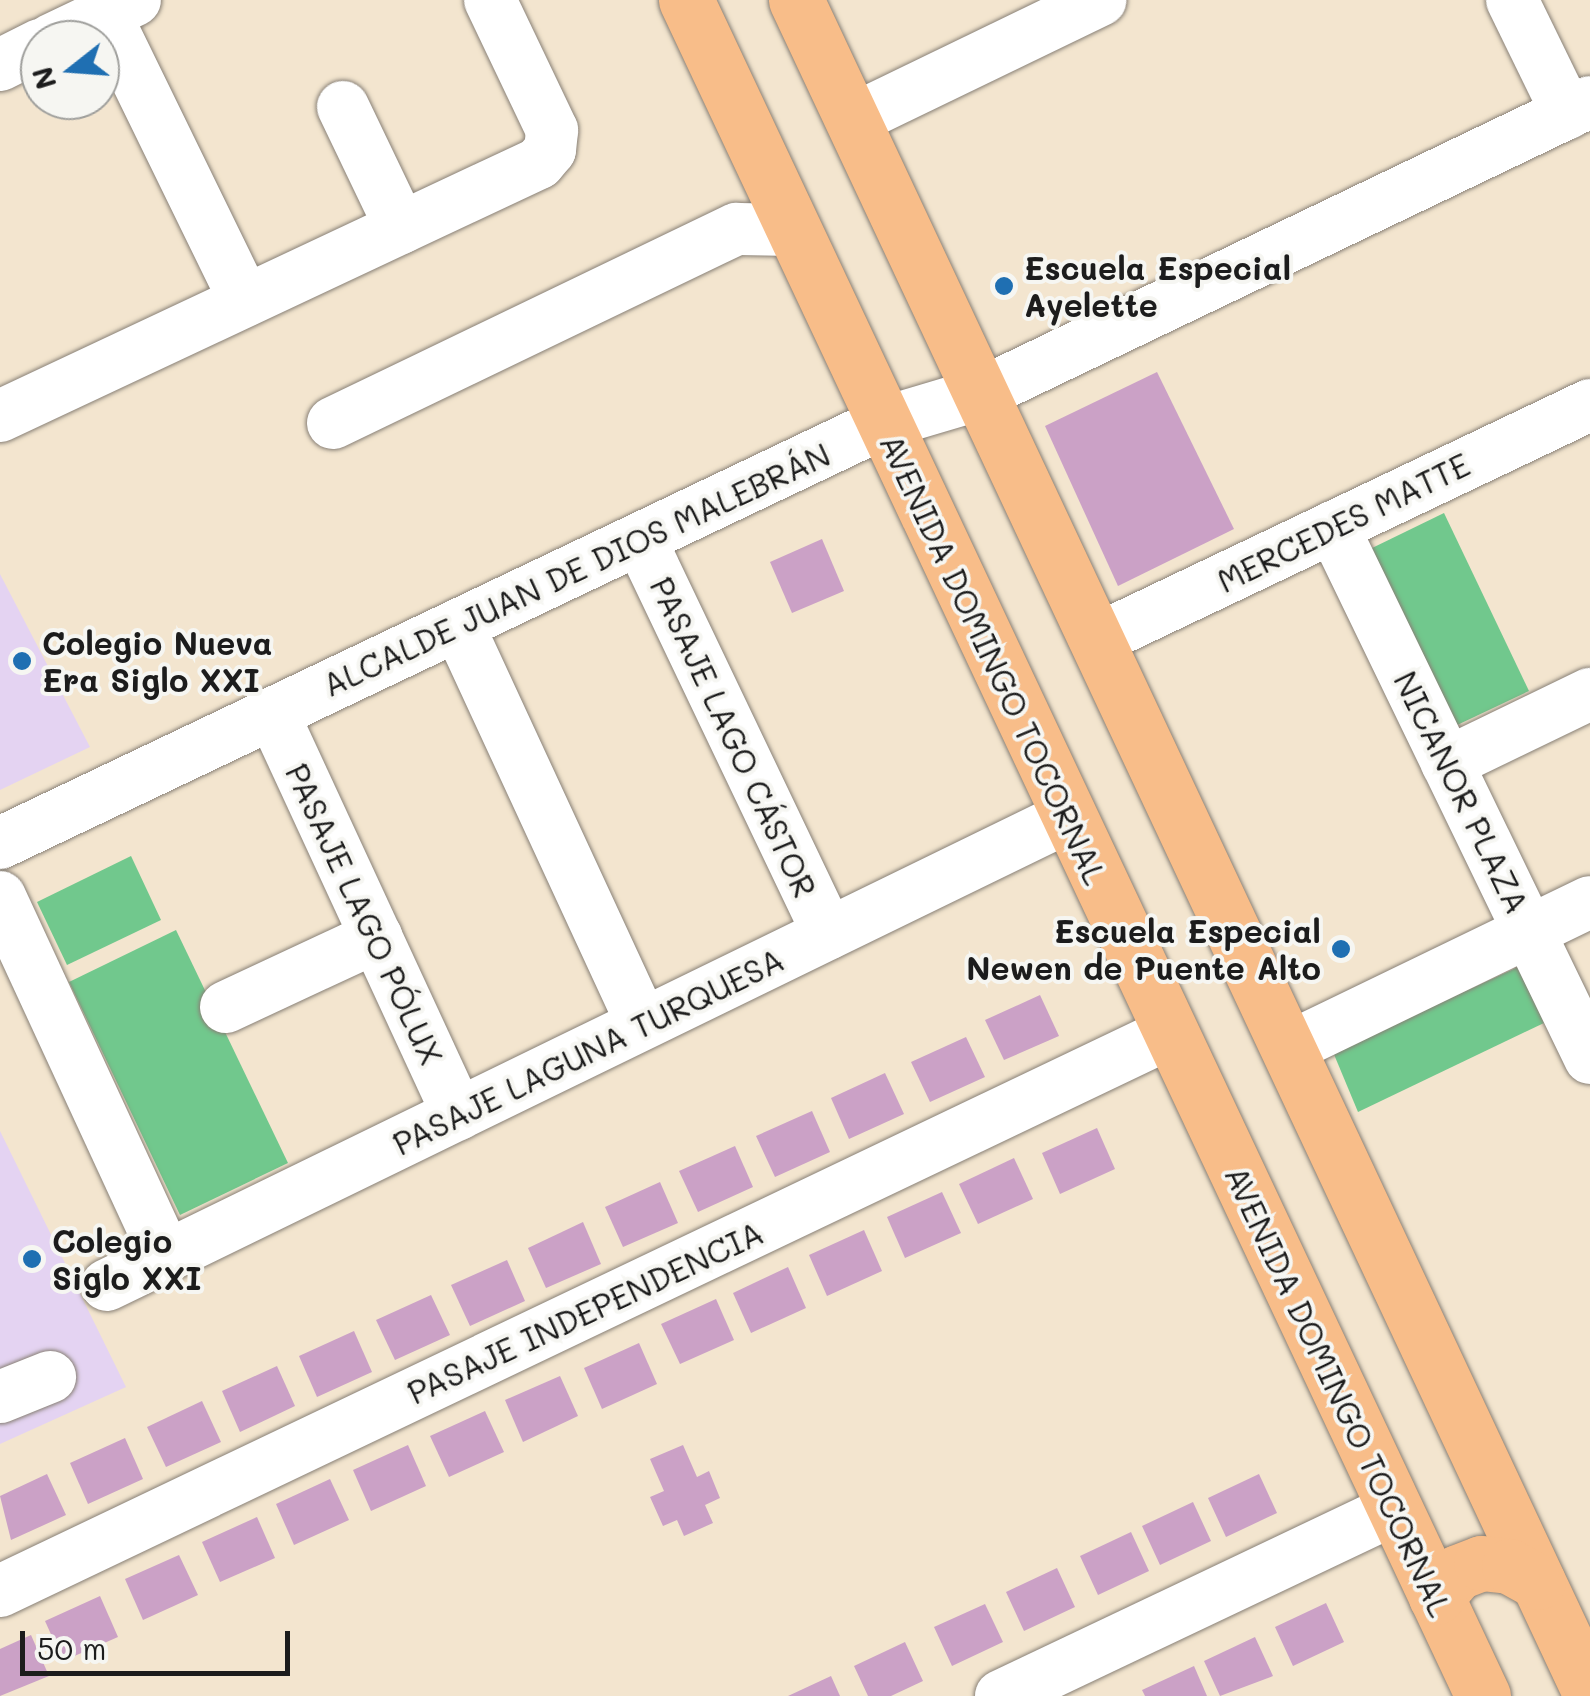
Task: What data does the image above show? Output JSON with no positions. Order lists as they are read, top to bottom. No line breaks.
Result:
{"streets":{"main road":["AVENIDA DOMINGO TOCORNAL"],"street":["MERCEDES MATTE","ALCALDE JUAN DE DIOS MALEBRÁN","PASAJE LAGO CÁSTOR","NICANOR PLAZA","PASAJE LAGO PÓLUX","PASAJE LAGUNA TURQUESA","PASAJE INDEPENDENCIA"]},"crossings":[["MERCEDES MATTE","NICANOR PLAZA"],["ALCALDE JUAN DE DIOS MALEBRÁN","AVENIDA DOMINGO TOCORNAL"],["ALCALDE JUAN DE DIOS MALEBRÁN","PASAJE LAGO CÁSTOR"],["ALCALDE JUAN DE DIOS MALEBRÁN","PASAJE LAGO PÓLUX"],["AVENIDA DOMINGO TOCORNAL","PASAJE LAGUNA TURQUESA"],["AVENIDA DOMINGO TOCORNAL","PASAJE INDEPENDENCIA"],["PASAJE LAGO CÁSTOR","PASAJE LAGUNA TURQUESA"],["PASAJE LAGO PÓLUX","PASAJE LAGUNA TURQUESA"]],"places":["Escuela Especial Ayelette","Colegio Nueva Era Siglo XXI","Escuela Especial Newen de Puente Alto","Colegio Siglo XXI"],"scale_bar":"50 m","north":"left"}
